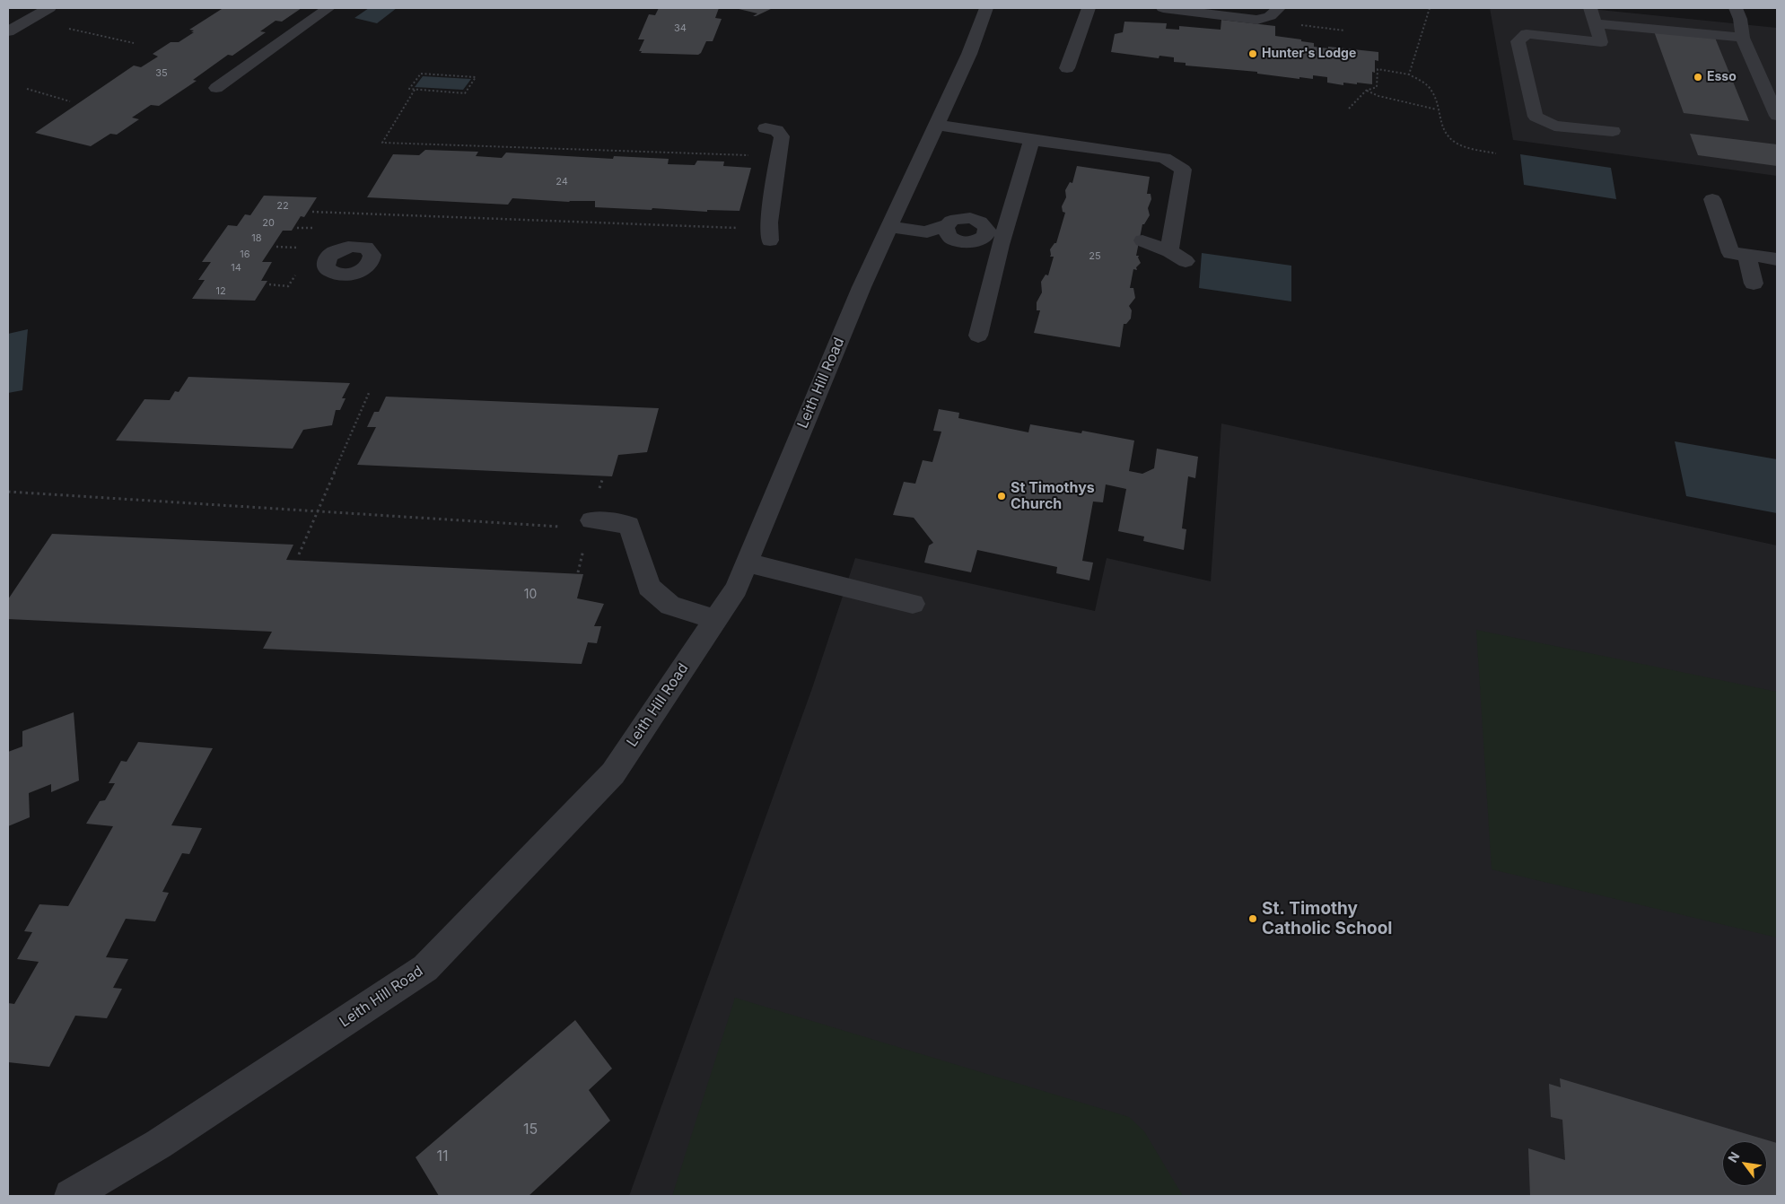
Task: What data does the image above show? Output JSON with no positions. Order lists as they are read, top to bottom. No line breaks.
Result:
{"streets":{"street":["Leith Hill Road"]},"places":["Hunter's Lodge","Esso","St Timothys Church","St. Timothy Catholic School"],"house_numbers":["34","35","24","22","20","18","16","25","14","12","10","15","11"],"north":"top left"}
